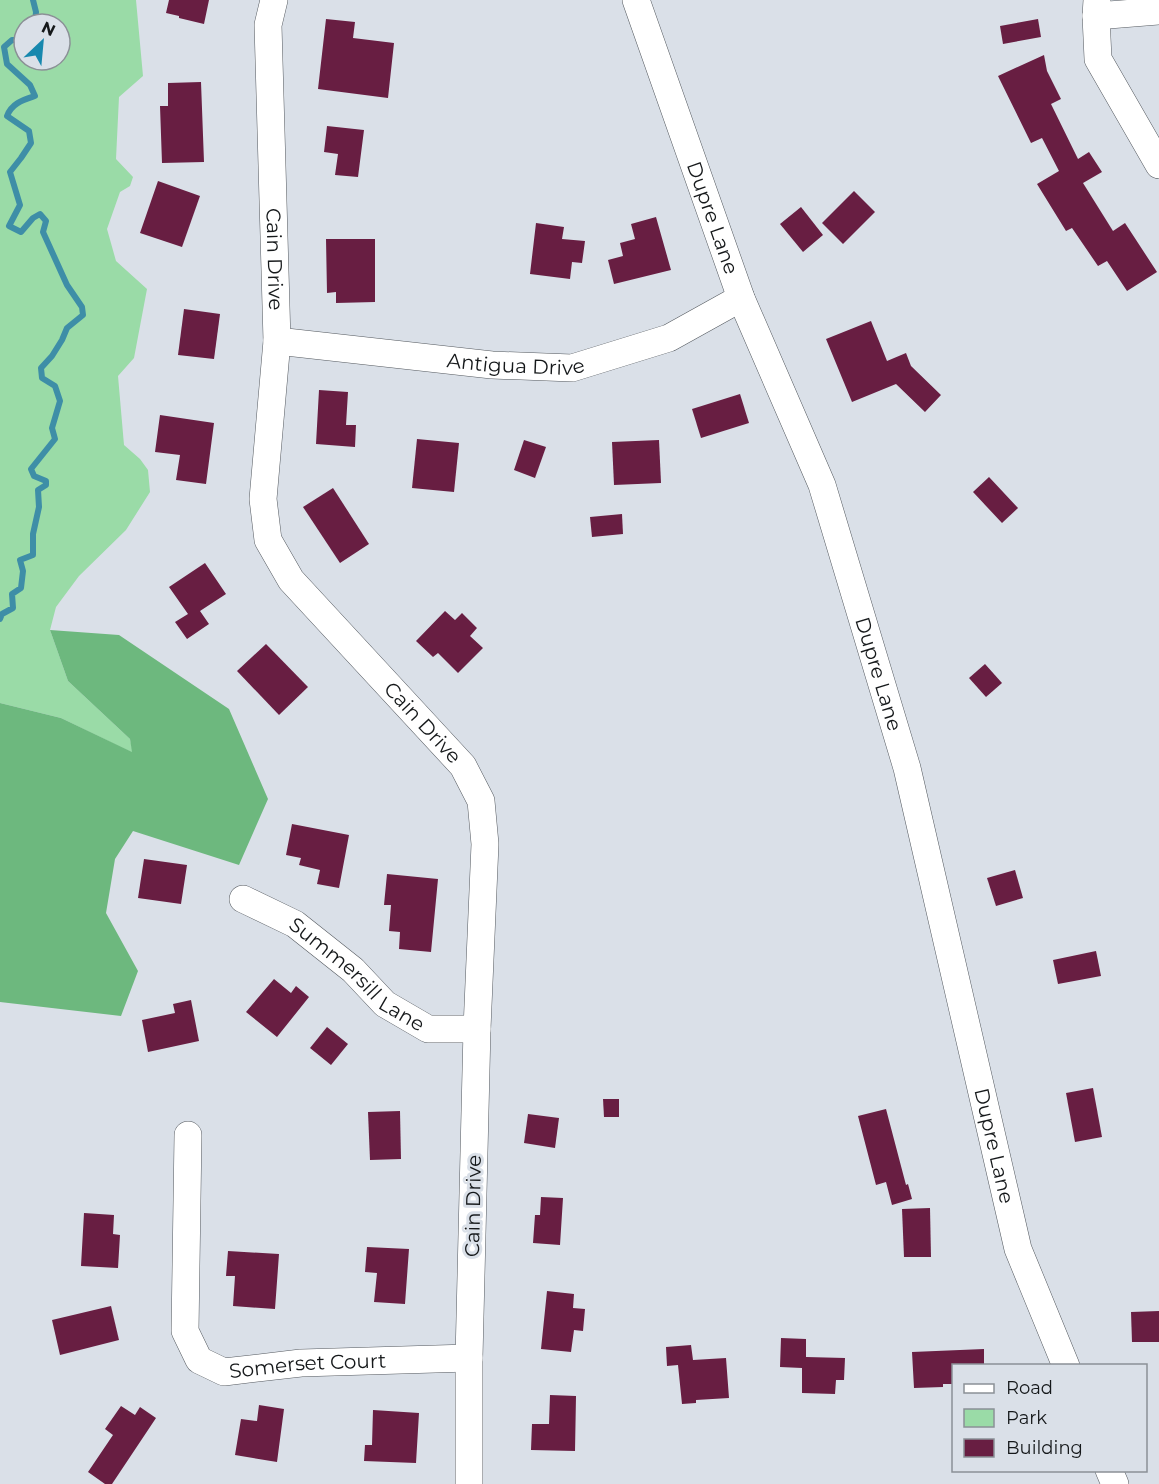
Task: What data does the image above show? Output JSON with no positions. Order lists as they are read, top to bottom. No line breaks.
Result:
{"streets":{"street":["Dupre Lane","Cain Drive","Antigua Drive","Summersill Lane","Somerset Court"]},"crossings":[["Dupre Lane","Antigua Drive"],["Cain Drive","Antigua Drive"],["Cain Drive","Summersill Lane"],["Cain Drive","Somerset Court"]],"legend":["Road","Park","Building"],"north":"top right"}
